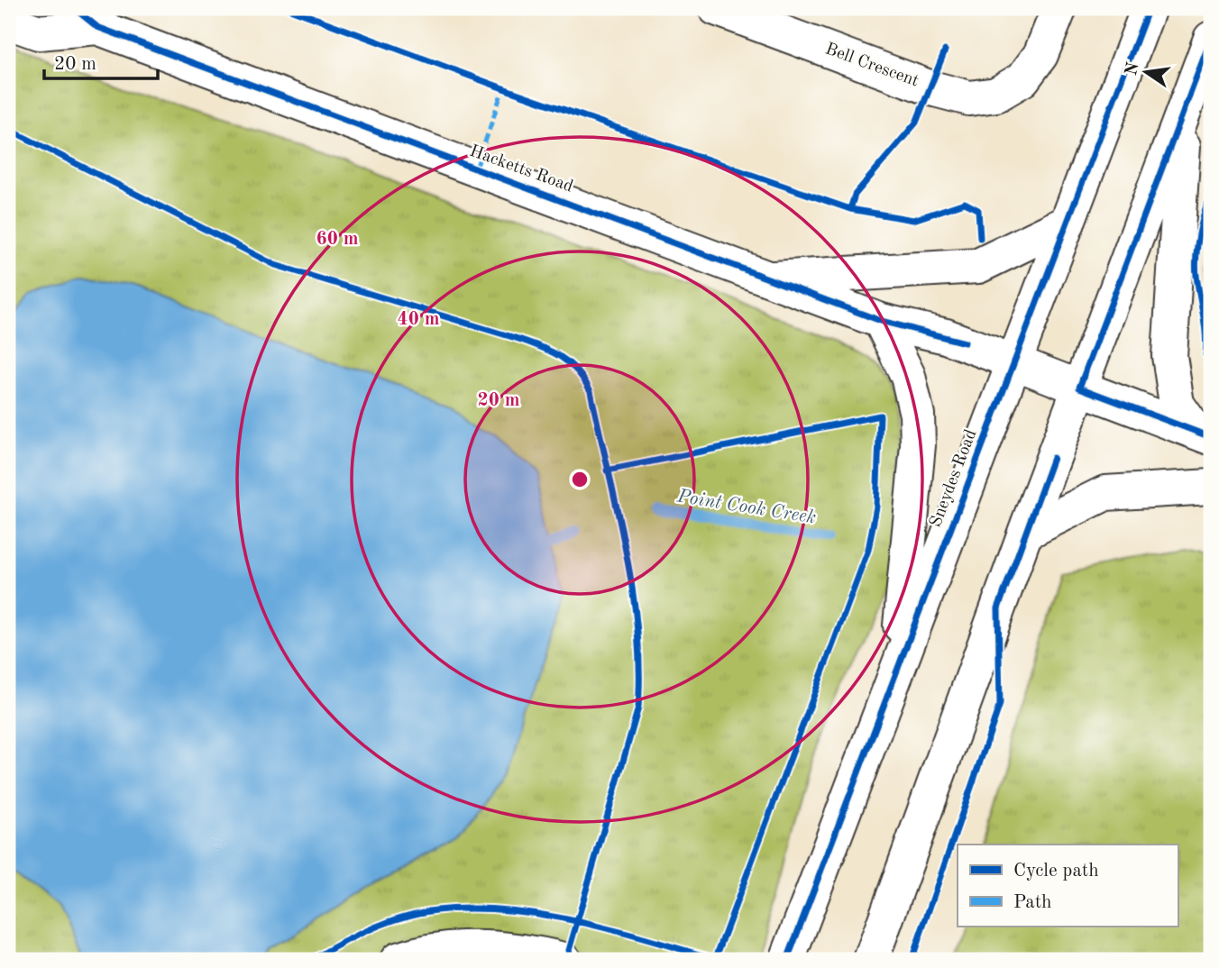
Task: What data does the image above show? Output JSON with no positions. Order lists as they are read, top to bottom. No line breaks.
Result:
{"streets":{"main road":["Bell Crescent","Hacketts Road","Sneydes Road"]},"crossings":[["Hacketts Road","Sneydes Road"]],"water":["Point Cook Creek"],"legend":["Cycle path","Path"],"scale_bar":"20 m","north":"left","rings":["60 m","40 m","20 m"]}
